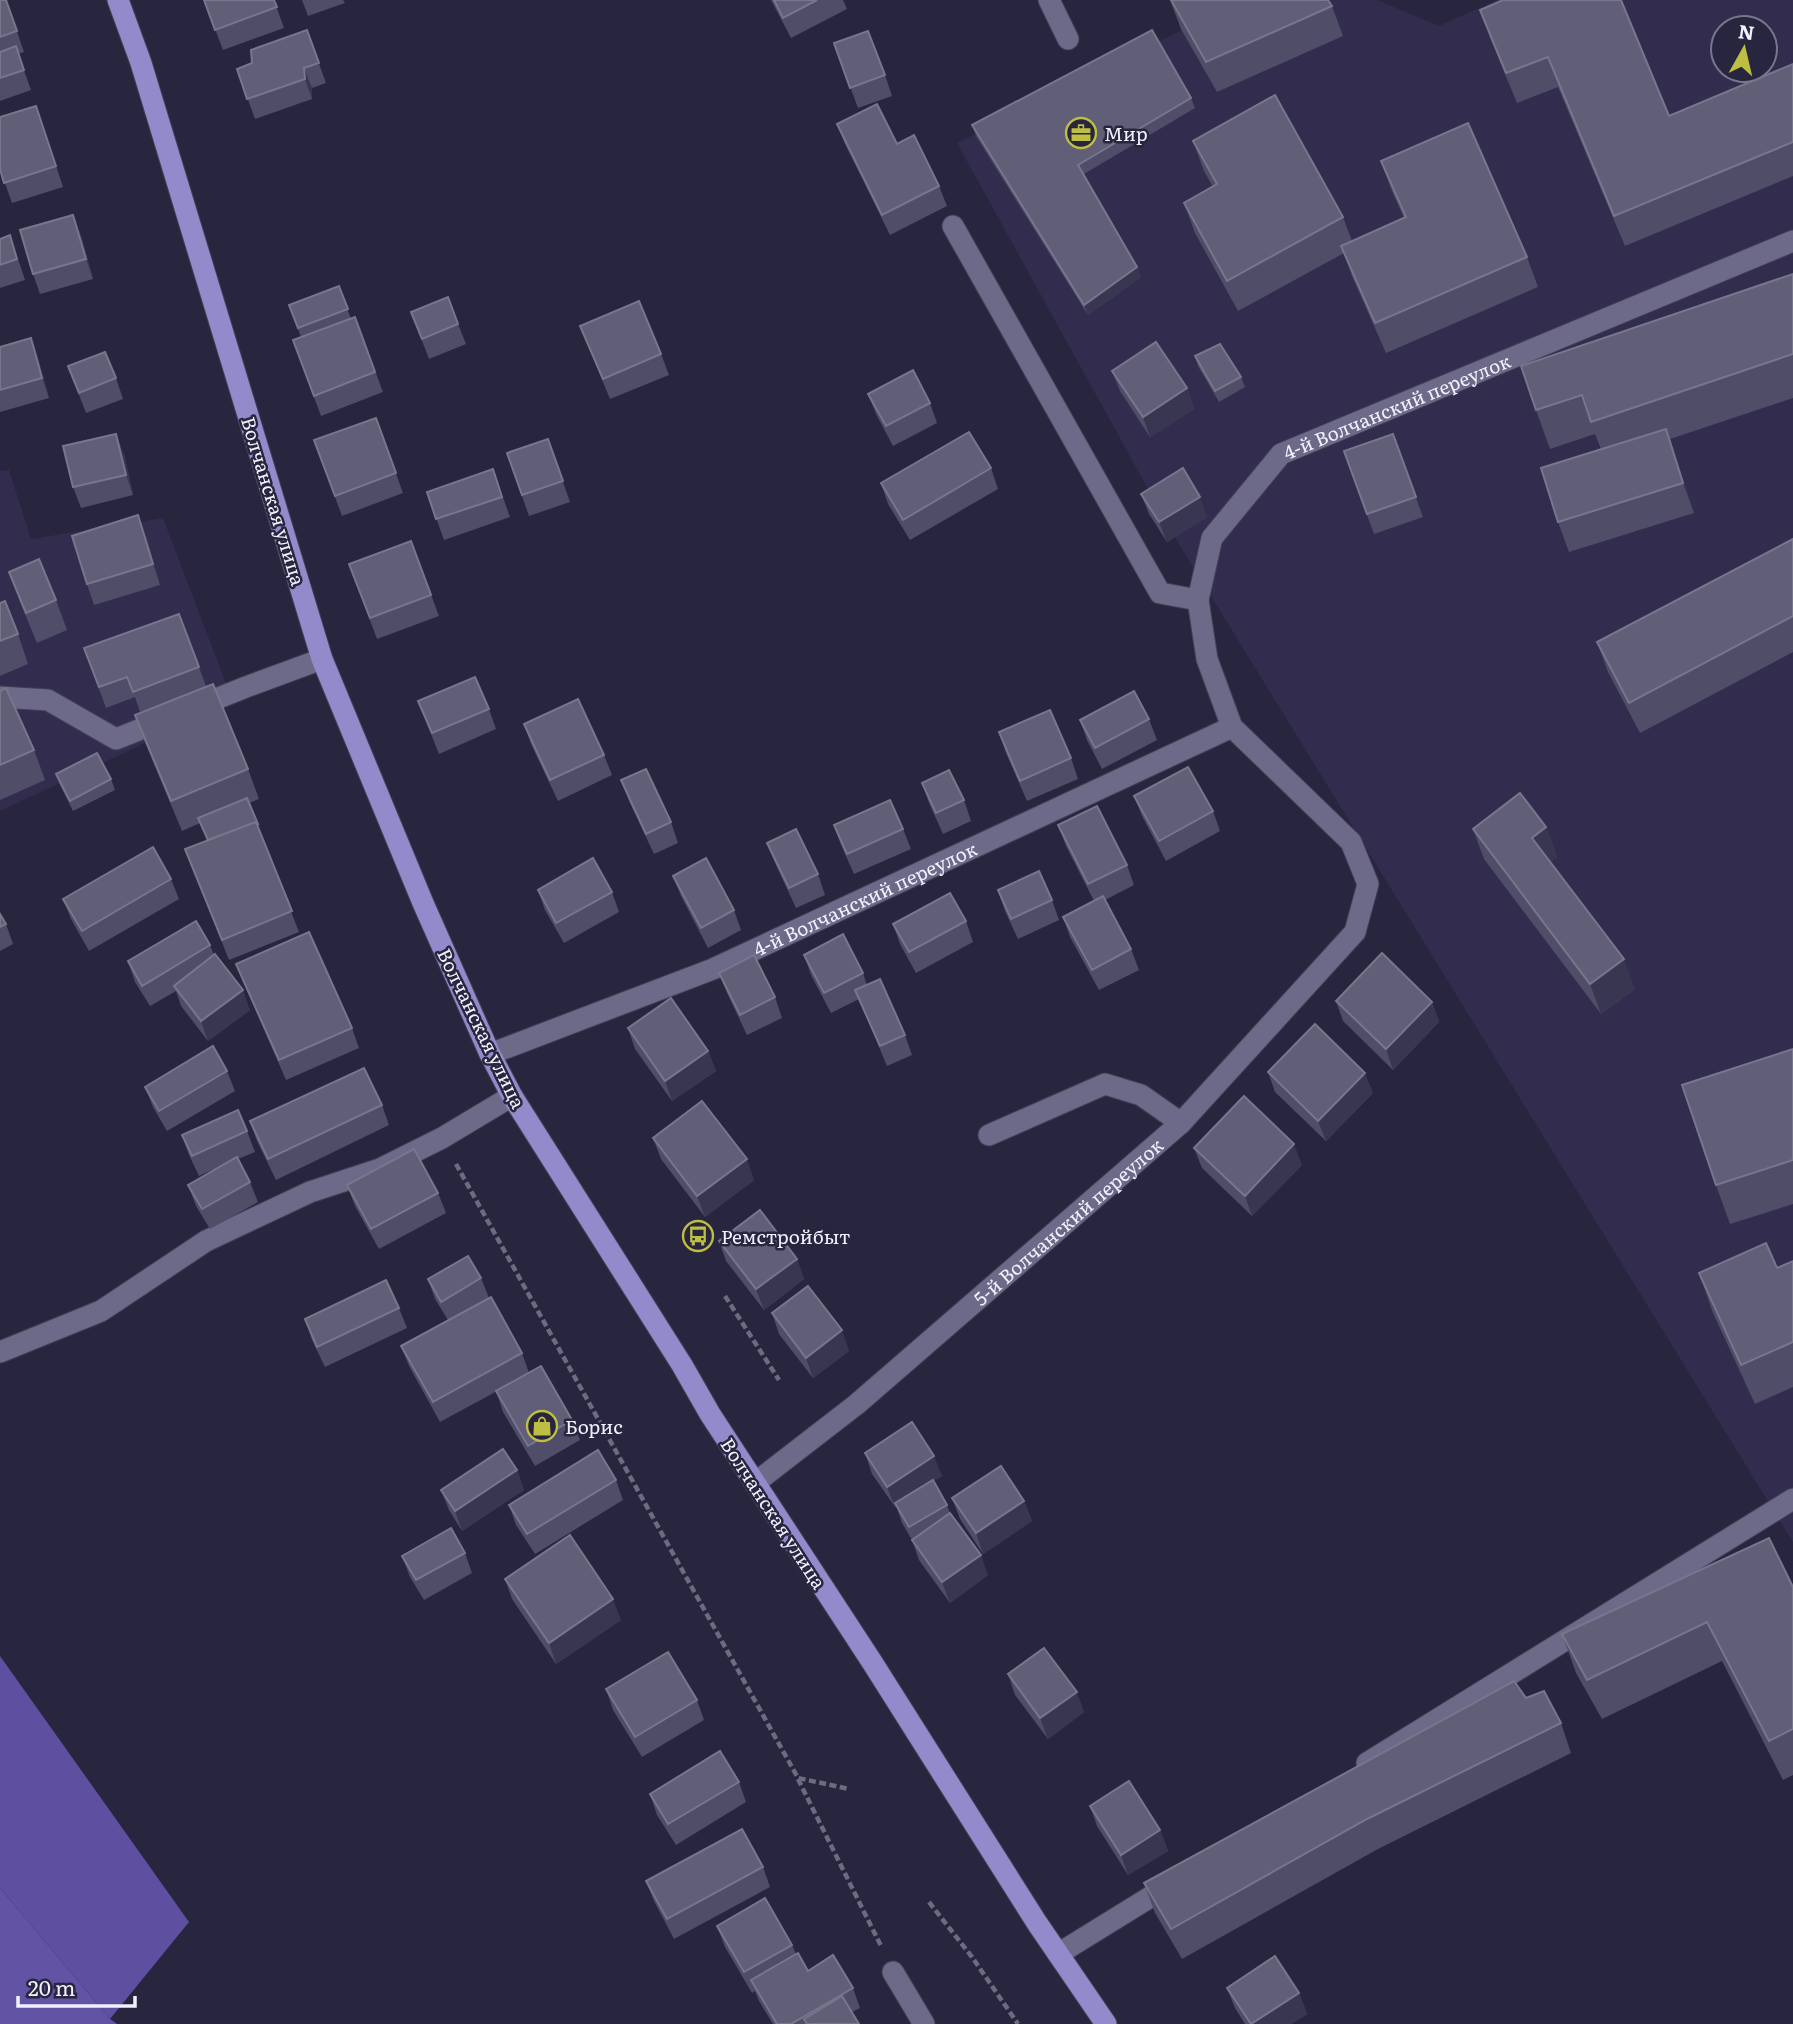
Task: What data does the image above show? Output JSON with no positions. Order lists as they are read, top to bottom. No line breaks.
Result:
{"streets":{"main road":["Волчанская улица"],"street":["4-й Волчанский переулок","5-й Волчанский переулок"]},"crossings":[["4-й Волчанский переулок","Волчанская улица"],["4-й Волчанский переулок","5-й Волчанский переулок"],["Волчанская улица","5-й Волчанский переулок"]],"places":{"office":["Мир"],"bus stop":["Ремстройбыт"],"shop":["Борис"]},"scale_bar":"20 m","north":"top"}
